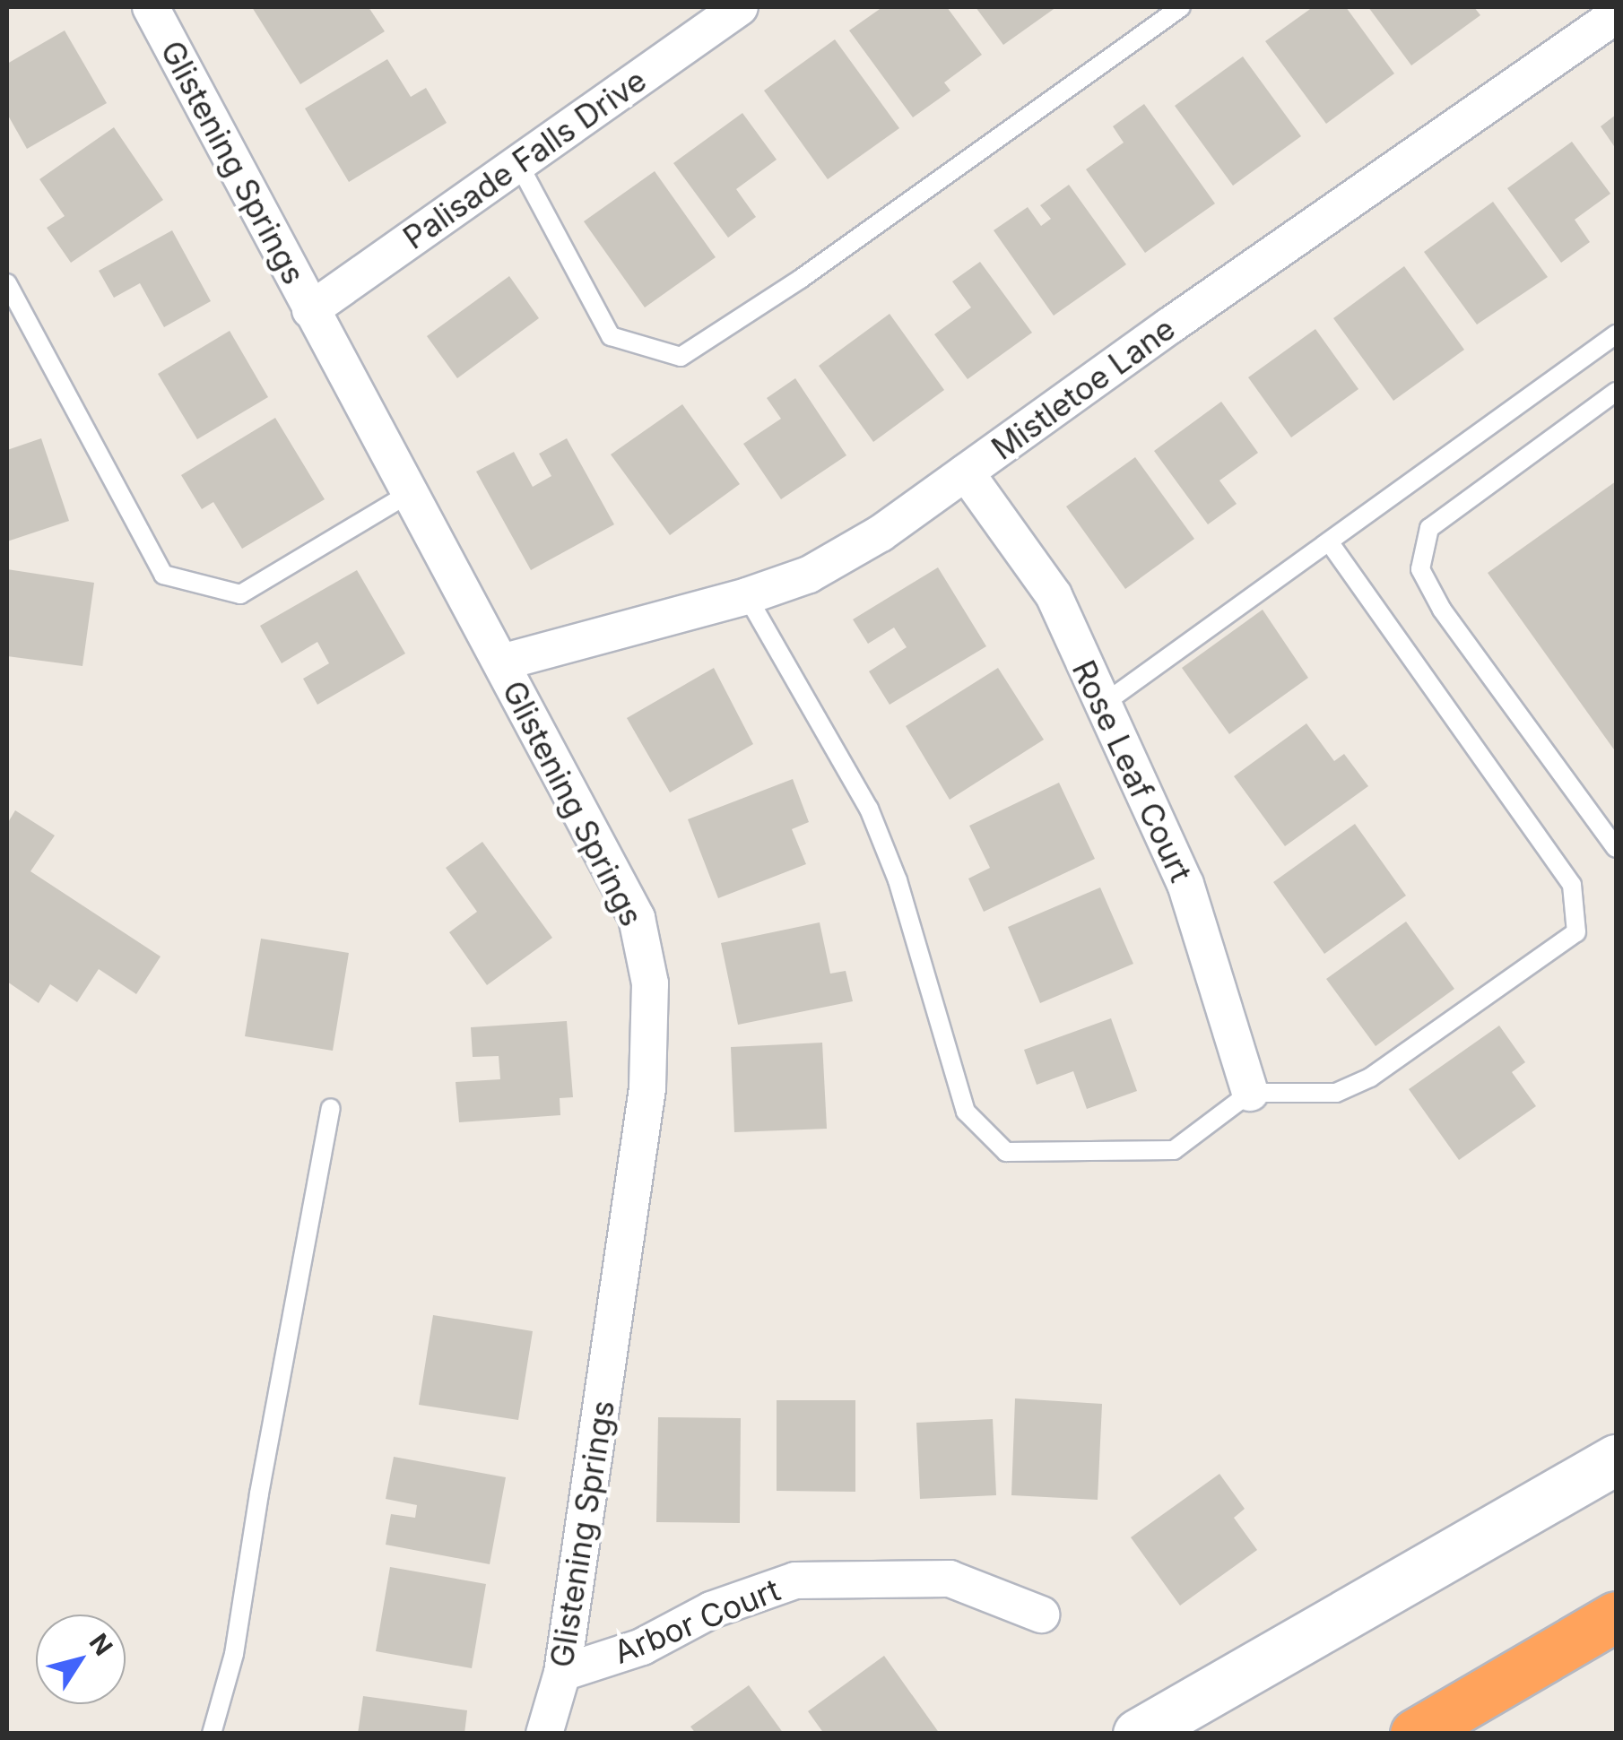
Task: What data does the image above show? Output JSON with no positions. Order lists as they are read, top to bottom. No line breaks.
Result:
{"streets":{"street":["Palisade Falls Drive","Glistening Springs","Mistletoe Lane","Rose Leaf Court","Arbor Court"]},"crossings":[["Palisade Falls Drive","Glistening Springs"],["Glistening Springs","Mistletoe Lane"],["Glistening Springs","Arbor Court"],["Mistletoe Lane","Rose Leaf Court"]],"north":"top right"}
